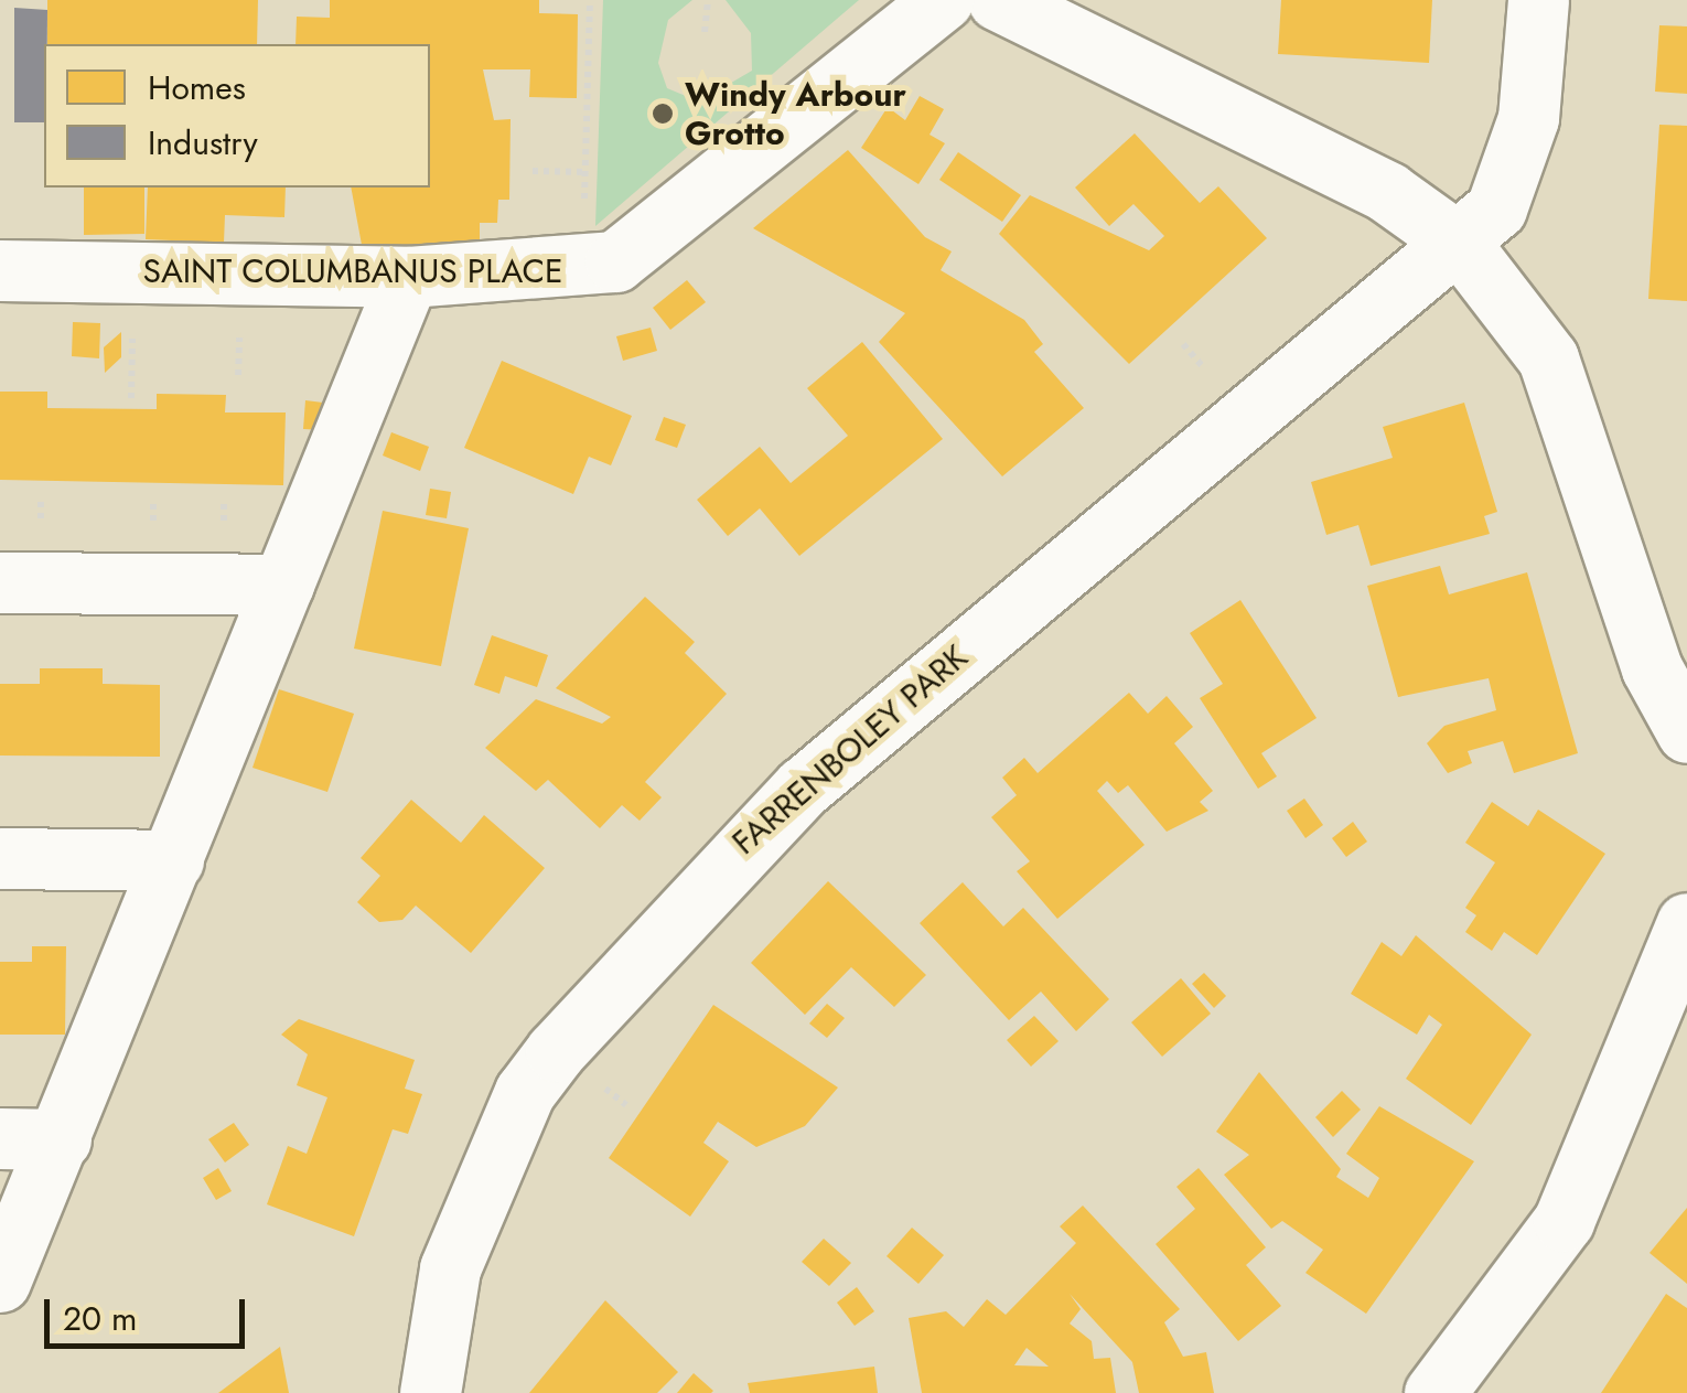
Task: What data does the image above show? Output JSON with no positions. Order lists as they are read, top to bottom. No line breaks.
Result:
{"streets":{"street":["SAINT COLUMBANUS PLACE","FARRENBOLEY PARK"]},"places":["Windy Arbour Grotto"],"legend":["Homes","Industry"],"scale_bar":"20 m"}
